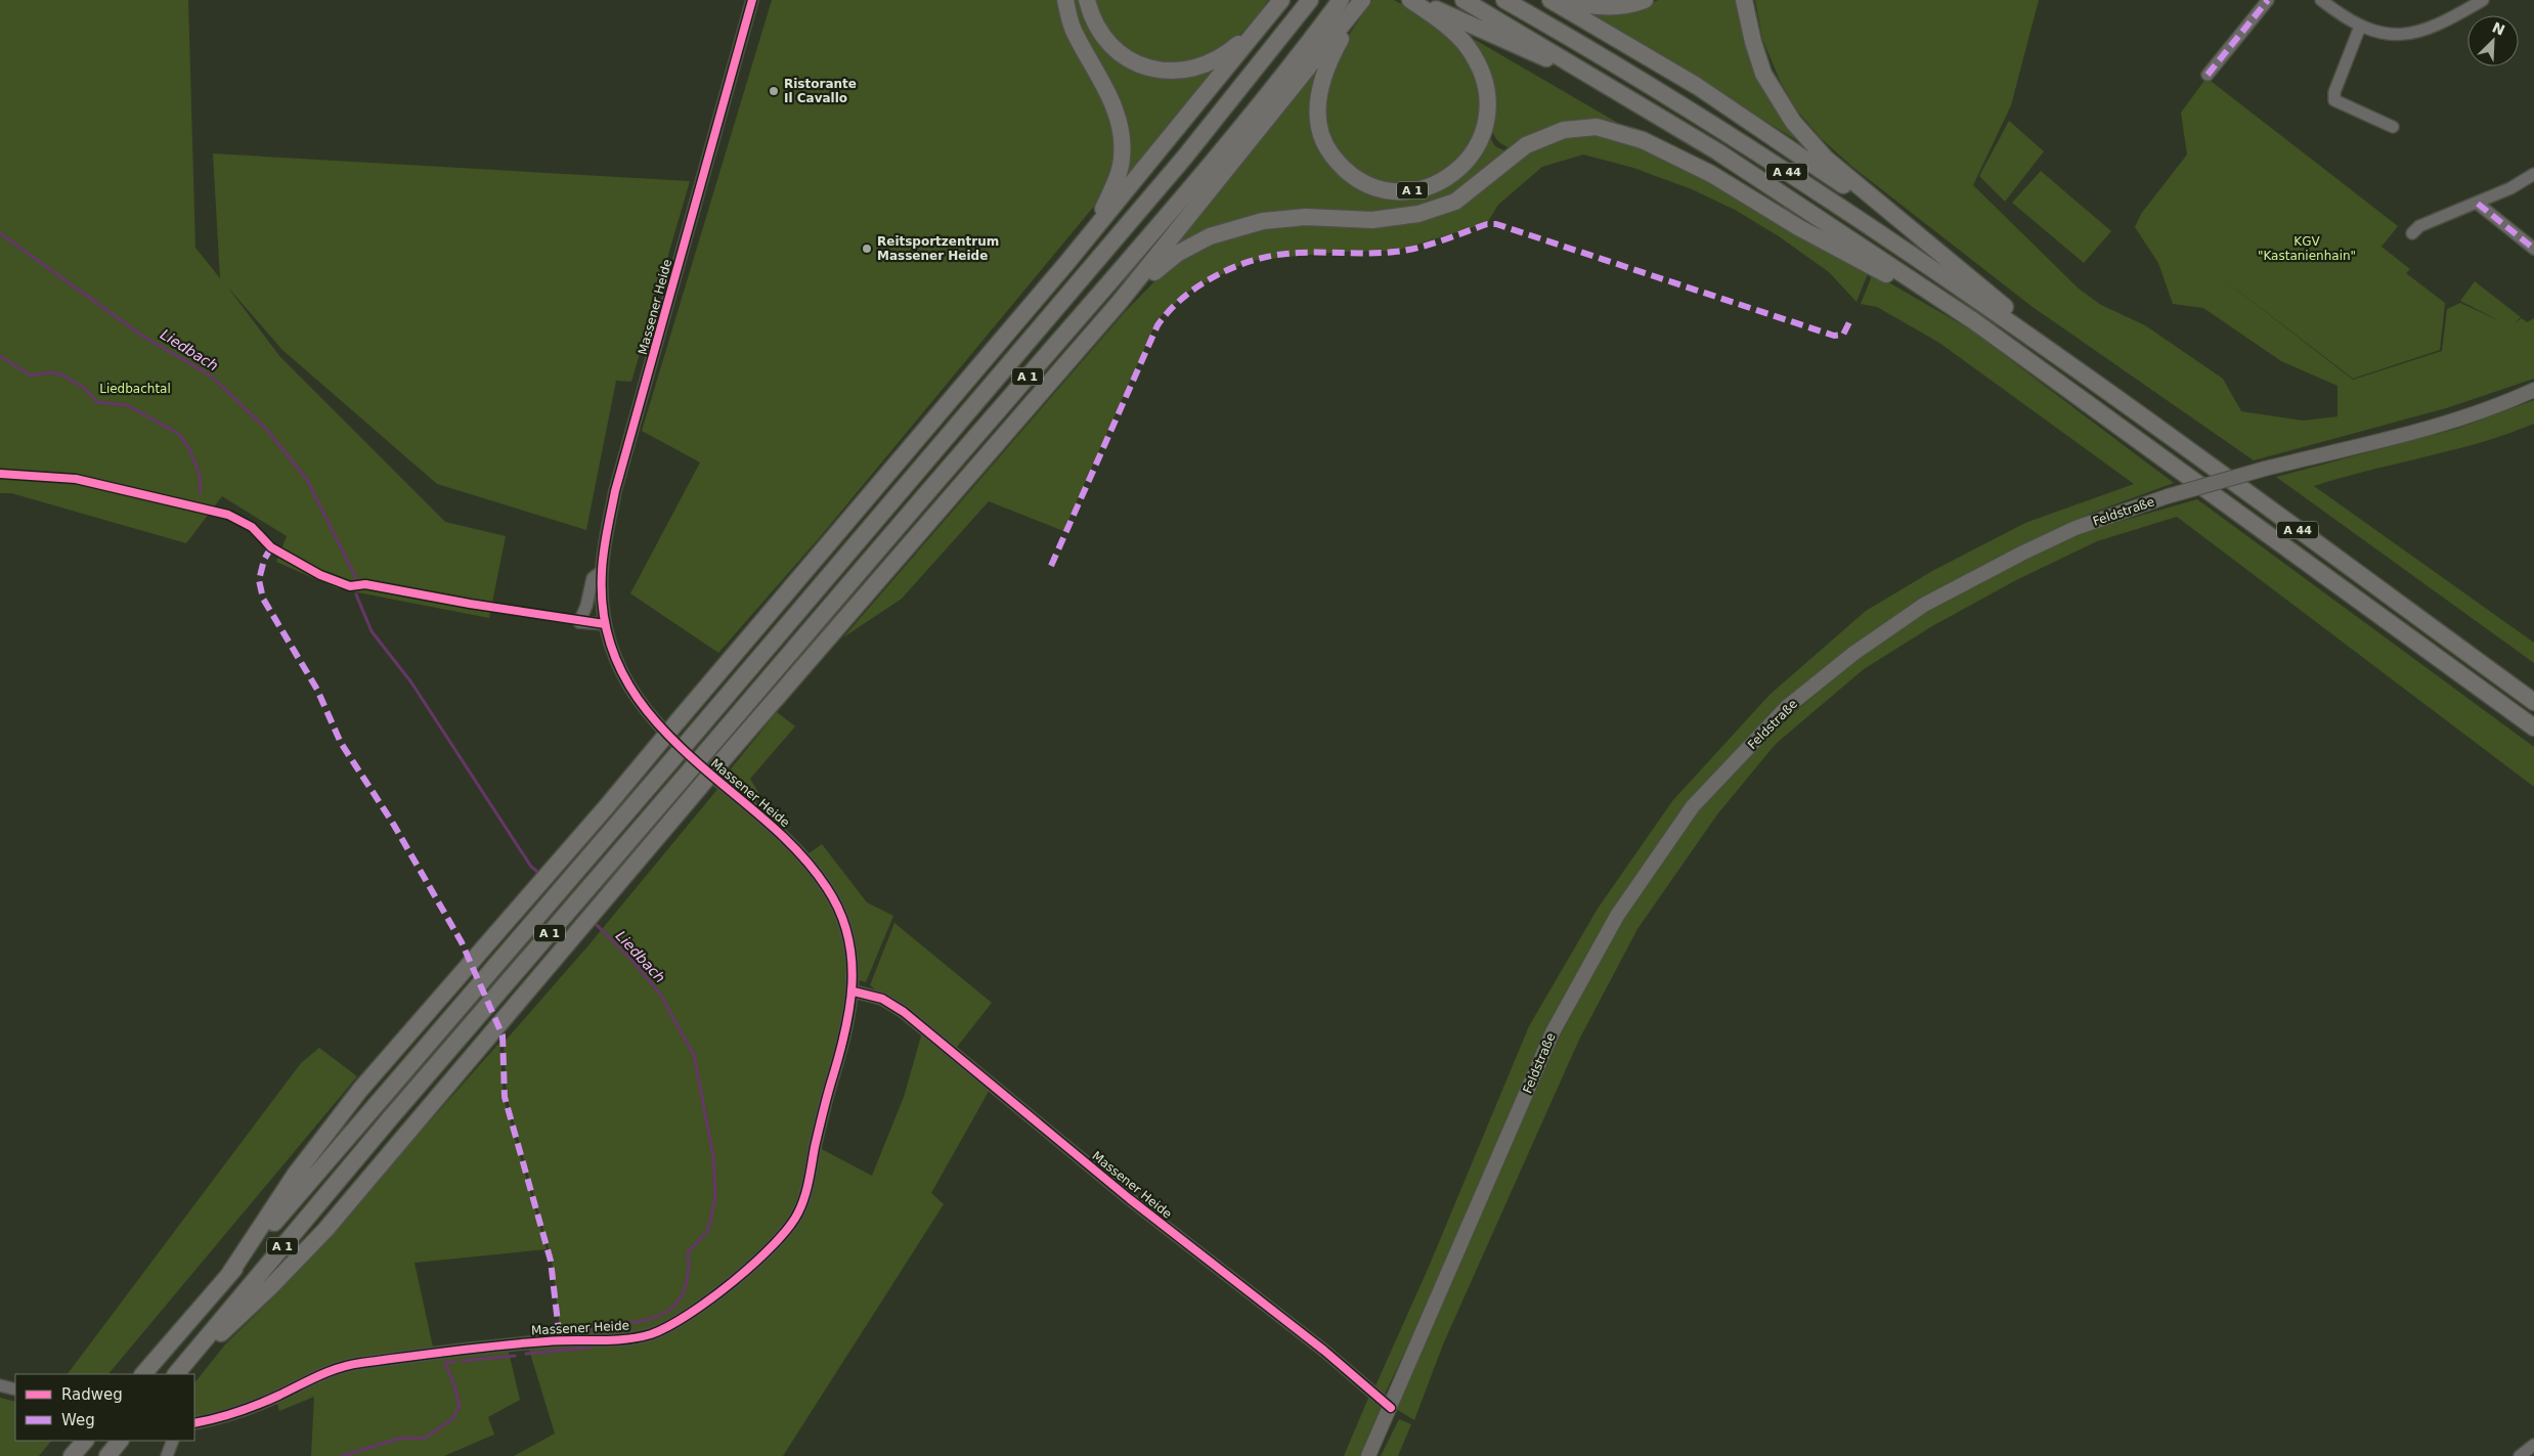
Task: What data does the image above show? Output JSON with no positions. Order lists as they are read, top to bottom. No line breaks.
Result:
{"streets":{"highway":["A 44","A 1"],"main road":["Feldstraße"],"street":["Massener Heide"]},"crossings":[["Massener Heide","Feldstraße"]],"water":["Liedbach"],"parks":["KGV \"Kastanienhain\"","Liedbachtal"],"places":["Ristorante Il Cavallo","Reitsportzentrum Massener Heide"],"legend":["Radweg","Weg"],"north":"top right"}
